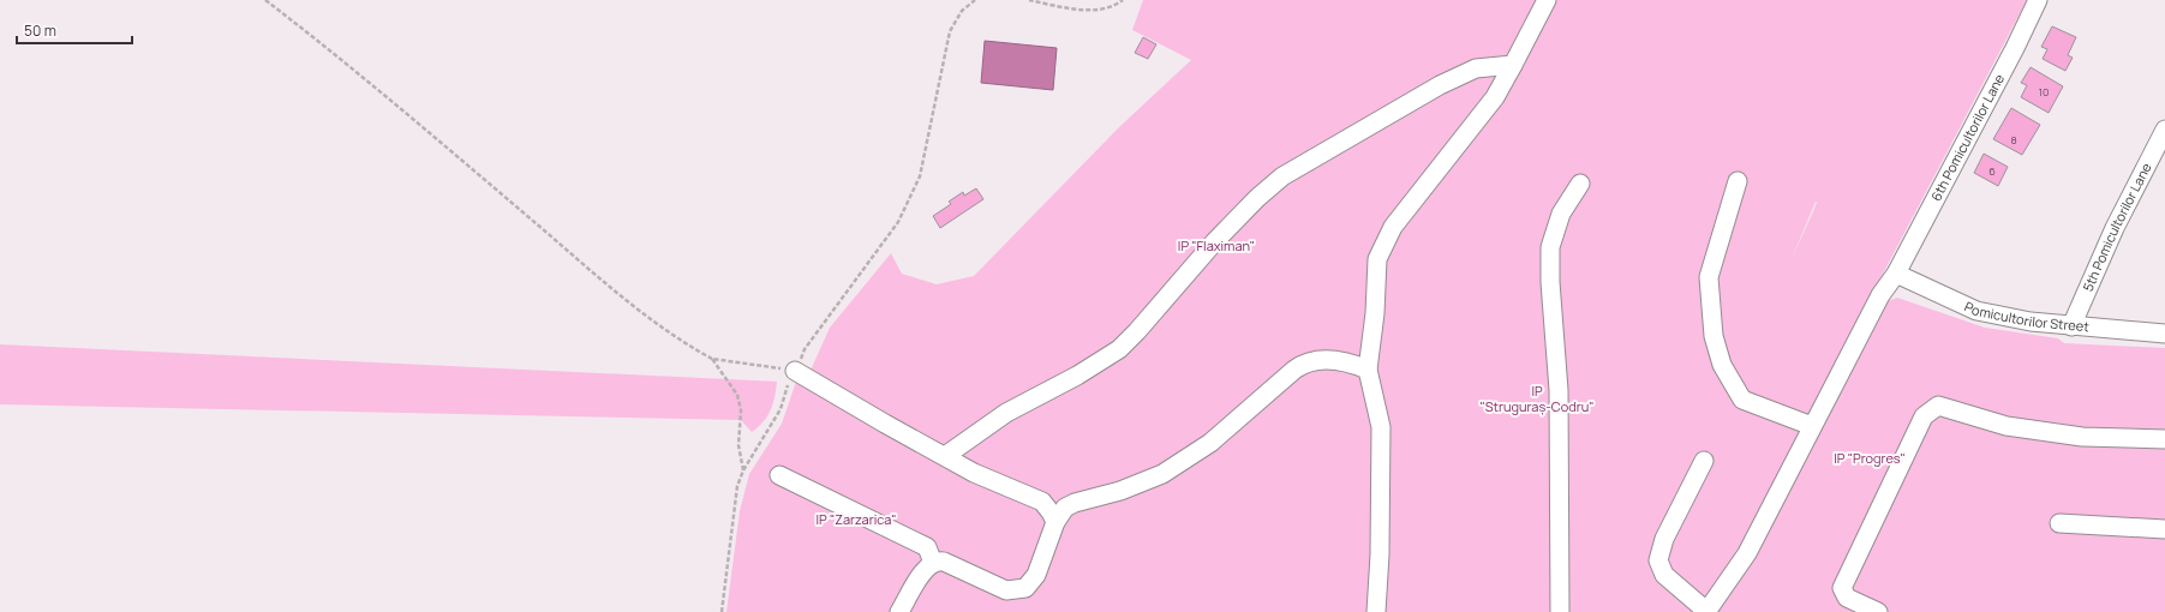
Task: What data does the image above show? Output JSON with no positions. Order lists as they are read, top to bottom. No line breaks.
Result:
{"streets":{"street":["6th Pomicultorilor Lane","5th Pomicultorilor Lane","Pomicultorilor Street"]},"crossings":[["6th Pomicultorilor Lane","Pomicultorilor Street"],["5th Pomicultorilor Lane","Pomicultorilor Street"]],"parks":["IP \"Flaximan\"","IP \"Struguraș-Codru\"","IP \"Progres\"","IP \"Zarzarica\""],"house_numbers":["10","8","6"],"scale_bar":"50 m"}
